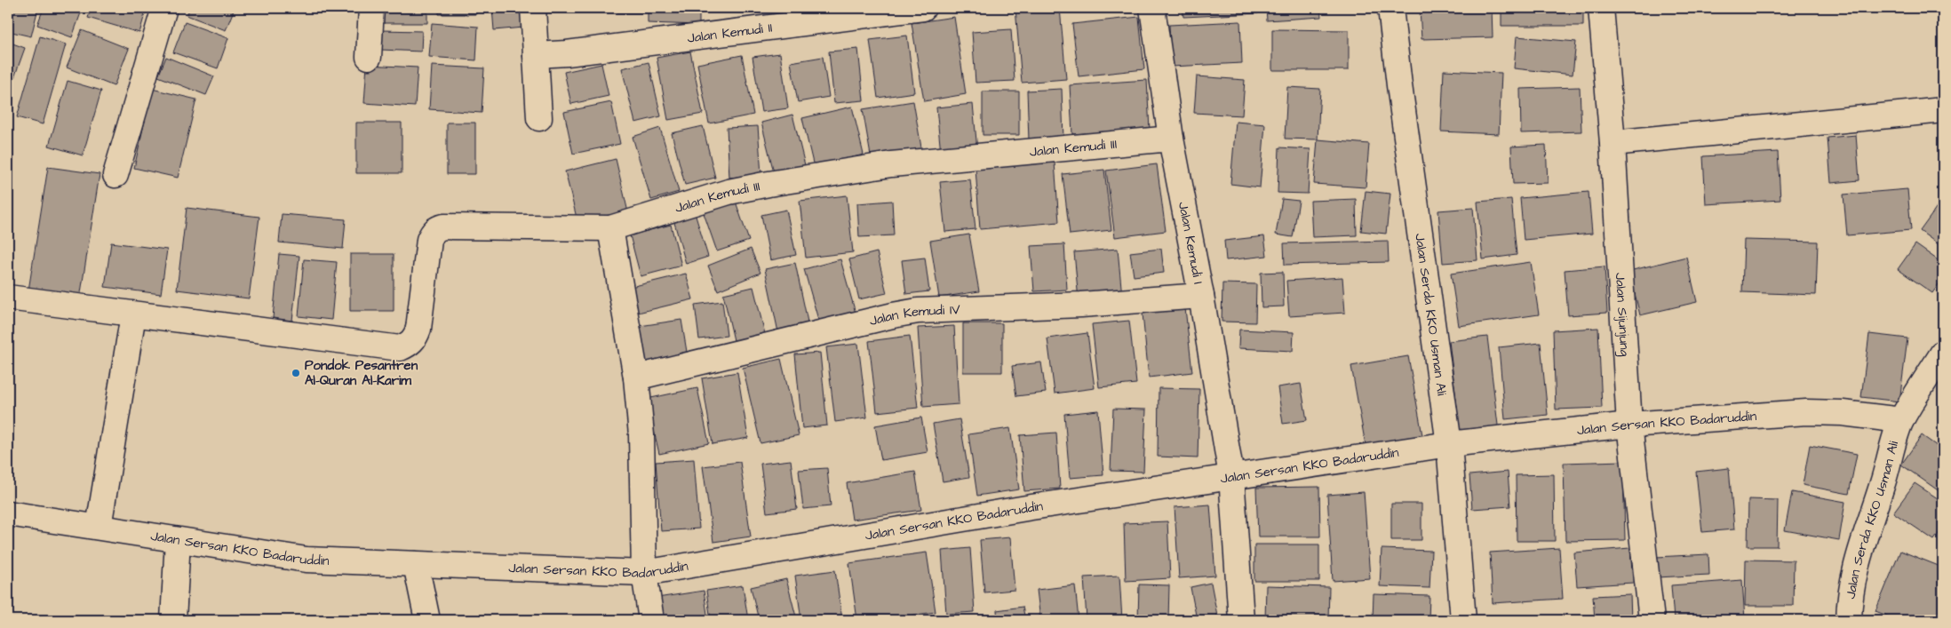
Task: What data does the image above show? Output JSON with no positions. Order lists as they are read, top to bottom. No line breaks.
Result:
{"streets":{"street":["Jalan Kemudi II","Jalan Kemudi III","Jalan Kemudi I","Jalan Serda KKO Usman Ali","Jalan Sijunjung","Jalan Kemudi IV","Jalan Sersan KKO Badaruddin"]},"crossings":[["Jalan Kemudi III","Jalan Kemudi I"],["Jalan Kemudi I","Jalan Kemudi IV"],["Jalan Kemudi I","Jalan Sersan KKO Badaruddin"],["Jalan Serda KKO Usman Ali","Jalan Sersan KKO Badaruddin"],["Jalan Sijunjung","Jalan Sersan KKO Badaruddin"]],"places":["Pondok Pesantren Al-Quran Al-Karim"]}
